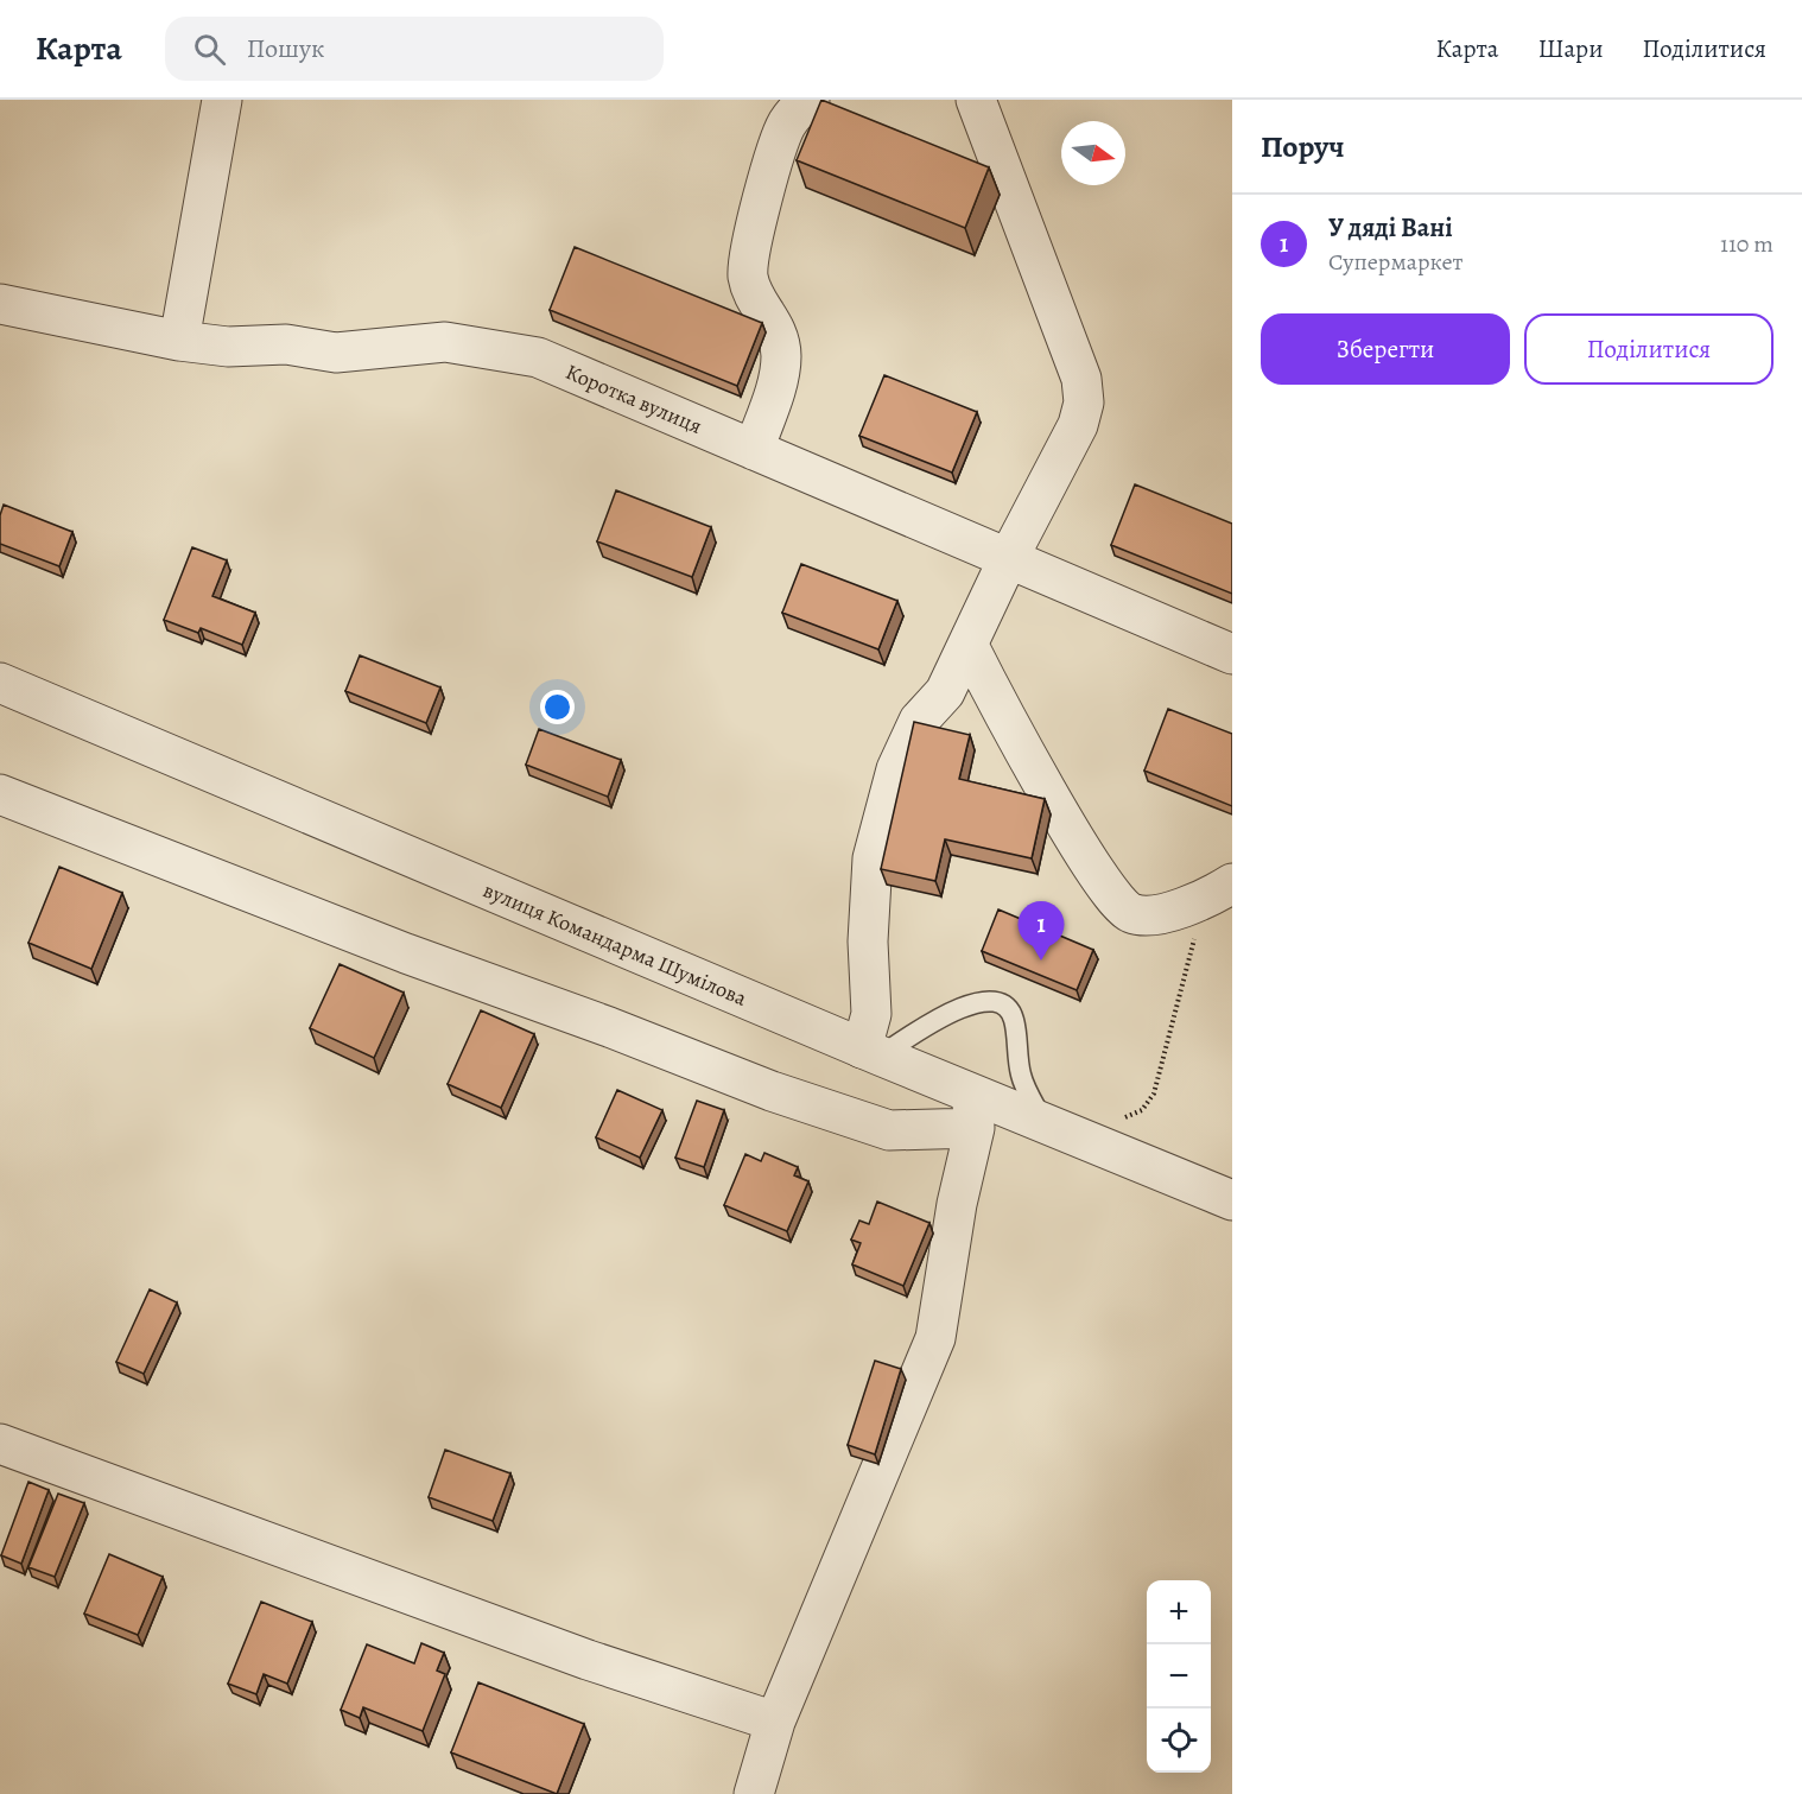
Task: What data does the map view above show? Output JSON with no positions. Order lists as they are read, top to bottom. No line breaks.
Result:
{"streets":{"street":["Коротка вулиця","вулиця Командарма Шумілова"]},"north":"right","page":{"header":"Карта","search":"Пошук","nav":["Карта","Шари","Поділитися"],"heading":"Поруч","list":[{"mark":"1","name":"У дяді Вані","note":"Супермаркет","value":"110 m"}],"buttons":["Зберегти","Поділитися"],"pins":"1","map_buttons":["+","−"]}}
